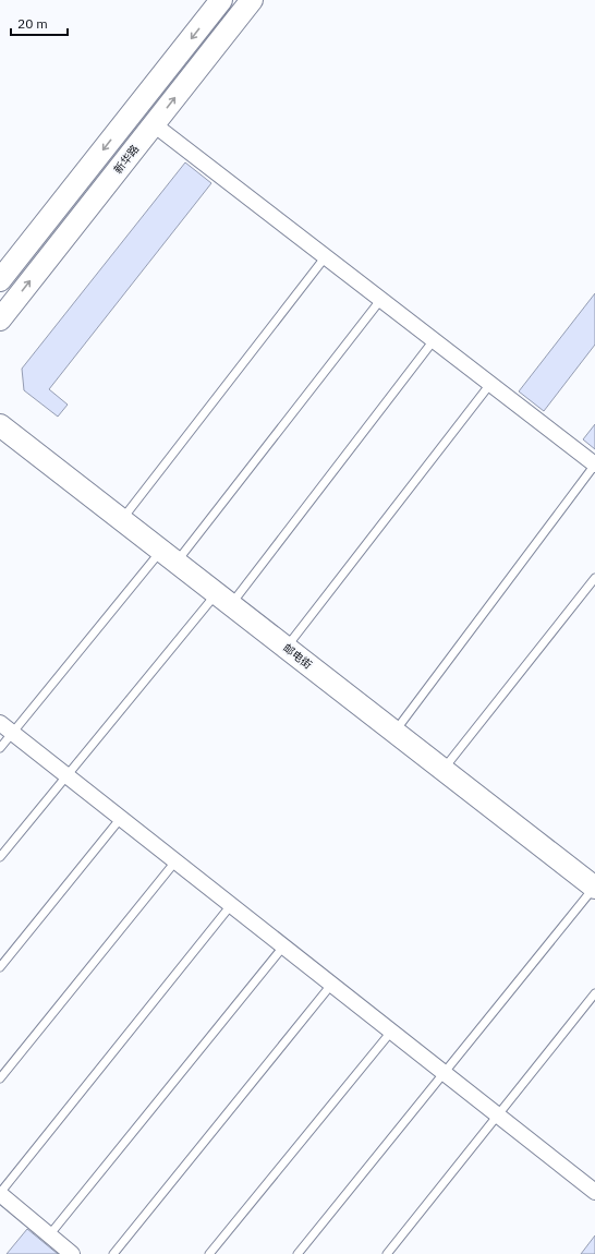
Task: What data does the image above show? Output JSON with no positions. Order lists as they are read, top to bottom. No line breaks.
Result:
{"streets":{"main road":["新华路","邮电街"]},"scale_bar":"20 m"}
